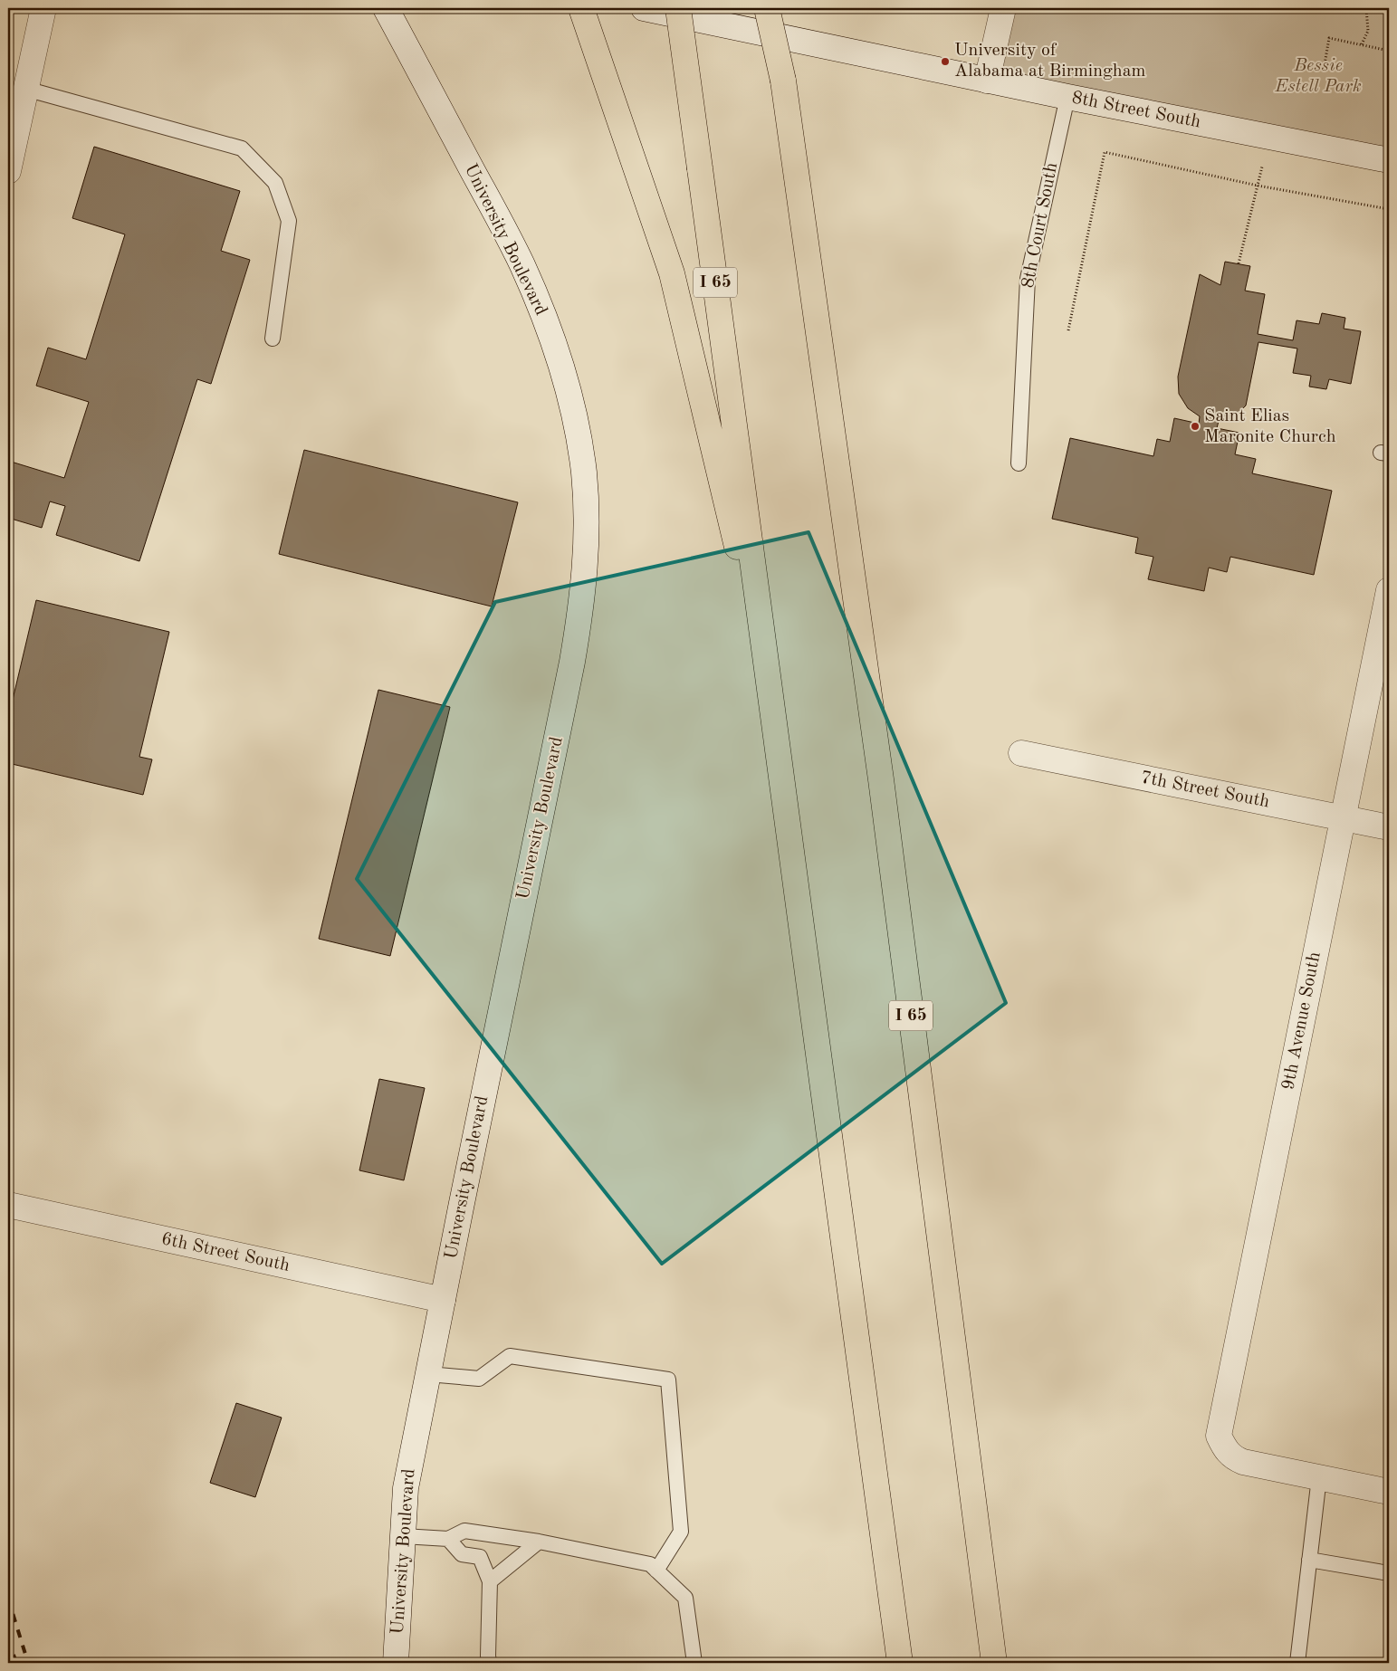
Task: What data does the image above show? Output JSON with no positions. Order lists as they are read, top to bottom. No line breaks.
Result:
{"streets":{"highway":["I 65"],"street":["8th Street South","University Boulevard","7th Street South","9th Avenue South","6th Street South"],"lane":["8th Court South"]},"crossings":[["8th Street South","8th Court South"],["University Boulevard","6th Street South"],["7th Street South","9th Avenue South"]],"parks":["Bessie Estell Park"],"places":["University of Alabama at Birmingham","Saint Elias Maronite Church"]}
